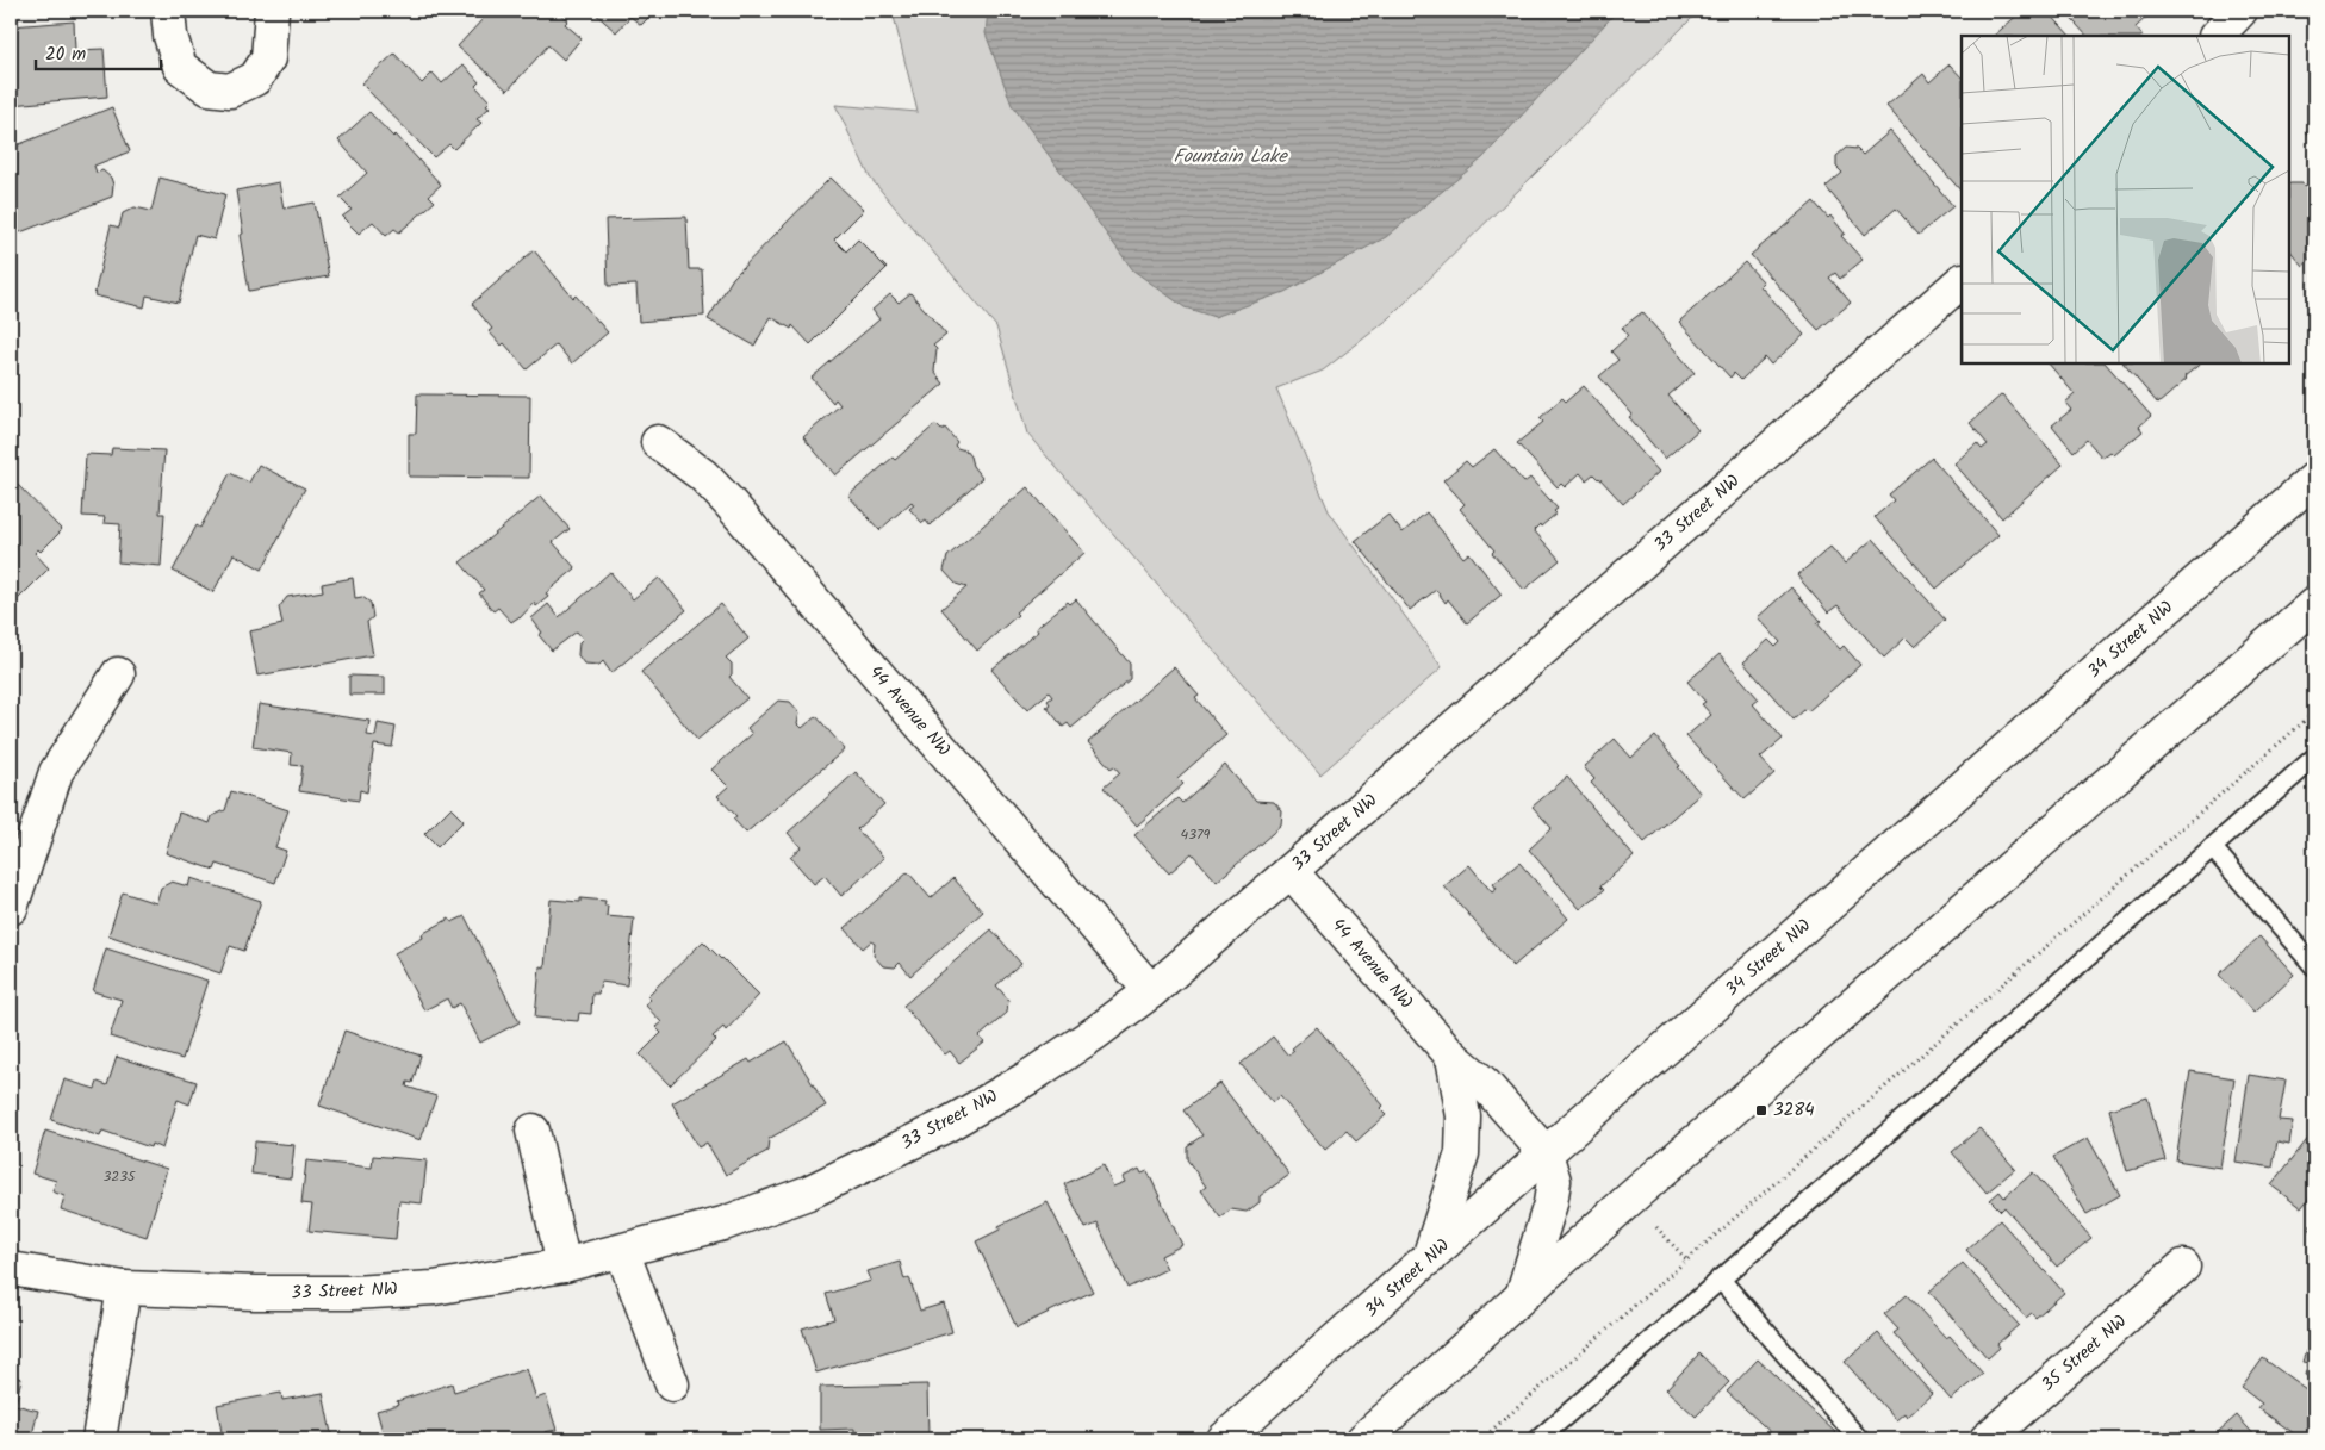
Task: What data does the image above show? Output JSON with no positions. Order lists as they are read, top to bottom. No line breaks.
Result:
{"streets":{"street":["33 Street NW","34 Street NW","44 Avenue NW","35 Street NW"]},"crossings":[["33 Street NW","44 Avenue NW"],["34 Street NW","44 Avenue NW"]],"water":["Fountain Lake"],"places":{"transit":["3284"]},"house_numbers":["4379","3235"],"scale_bar":"20 m"}
